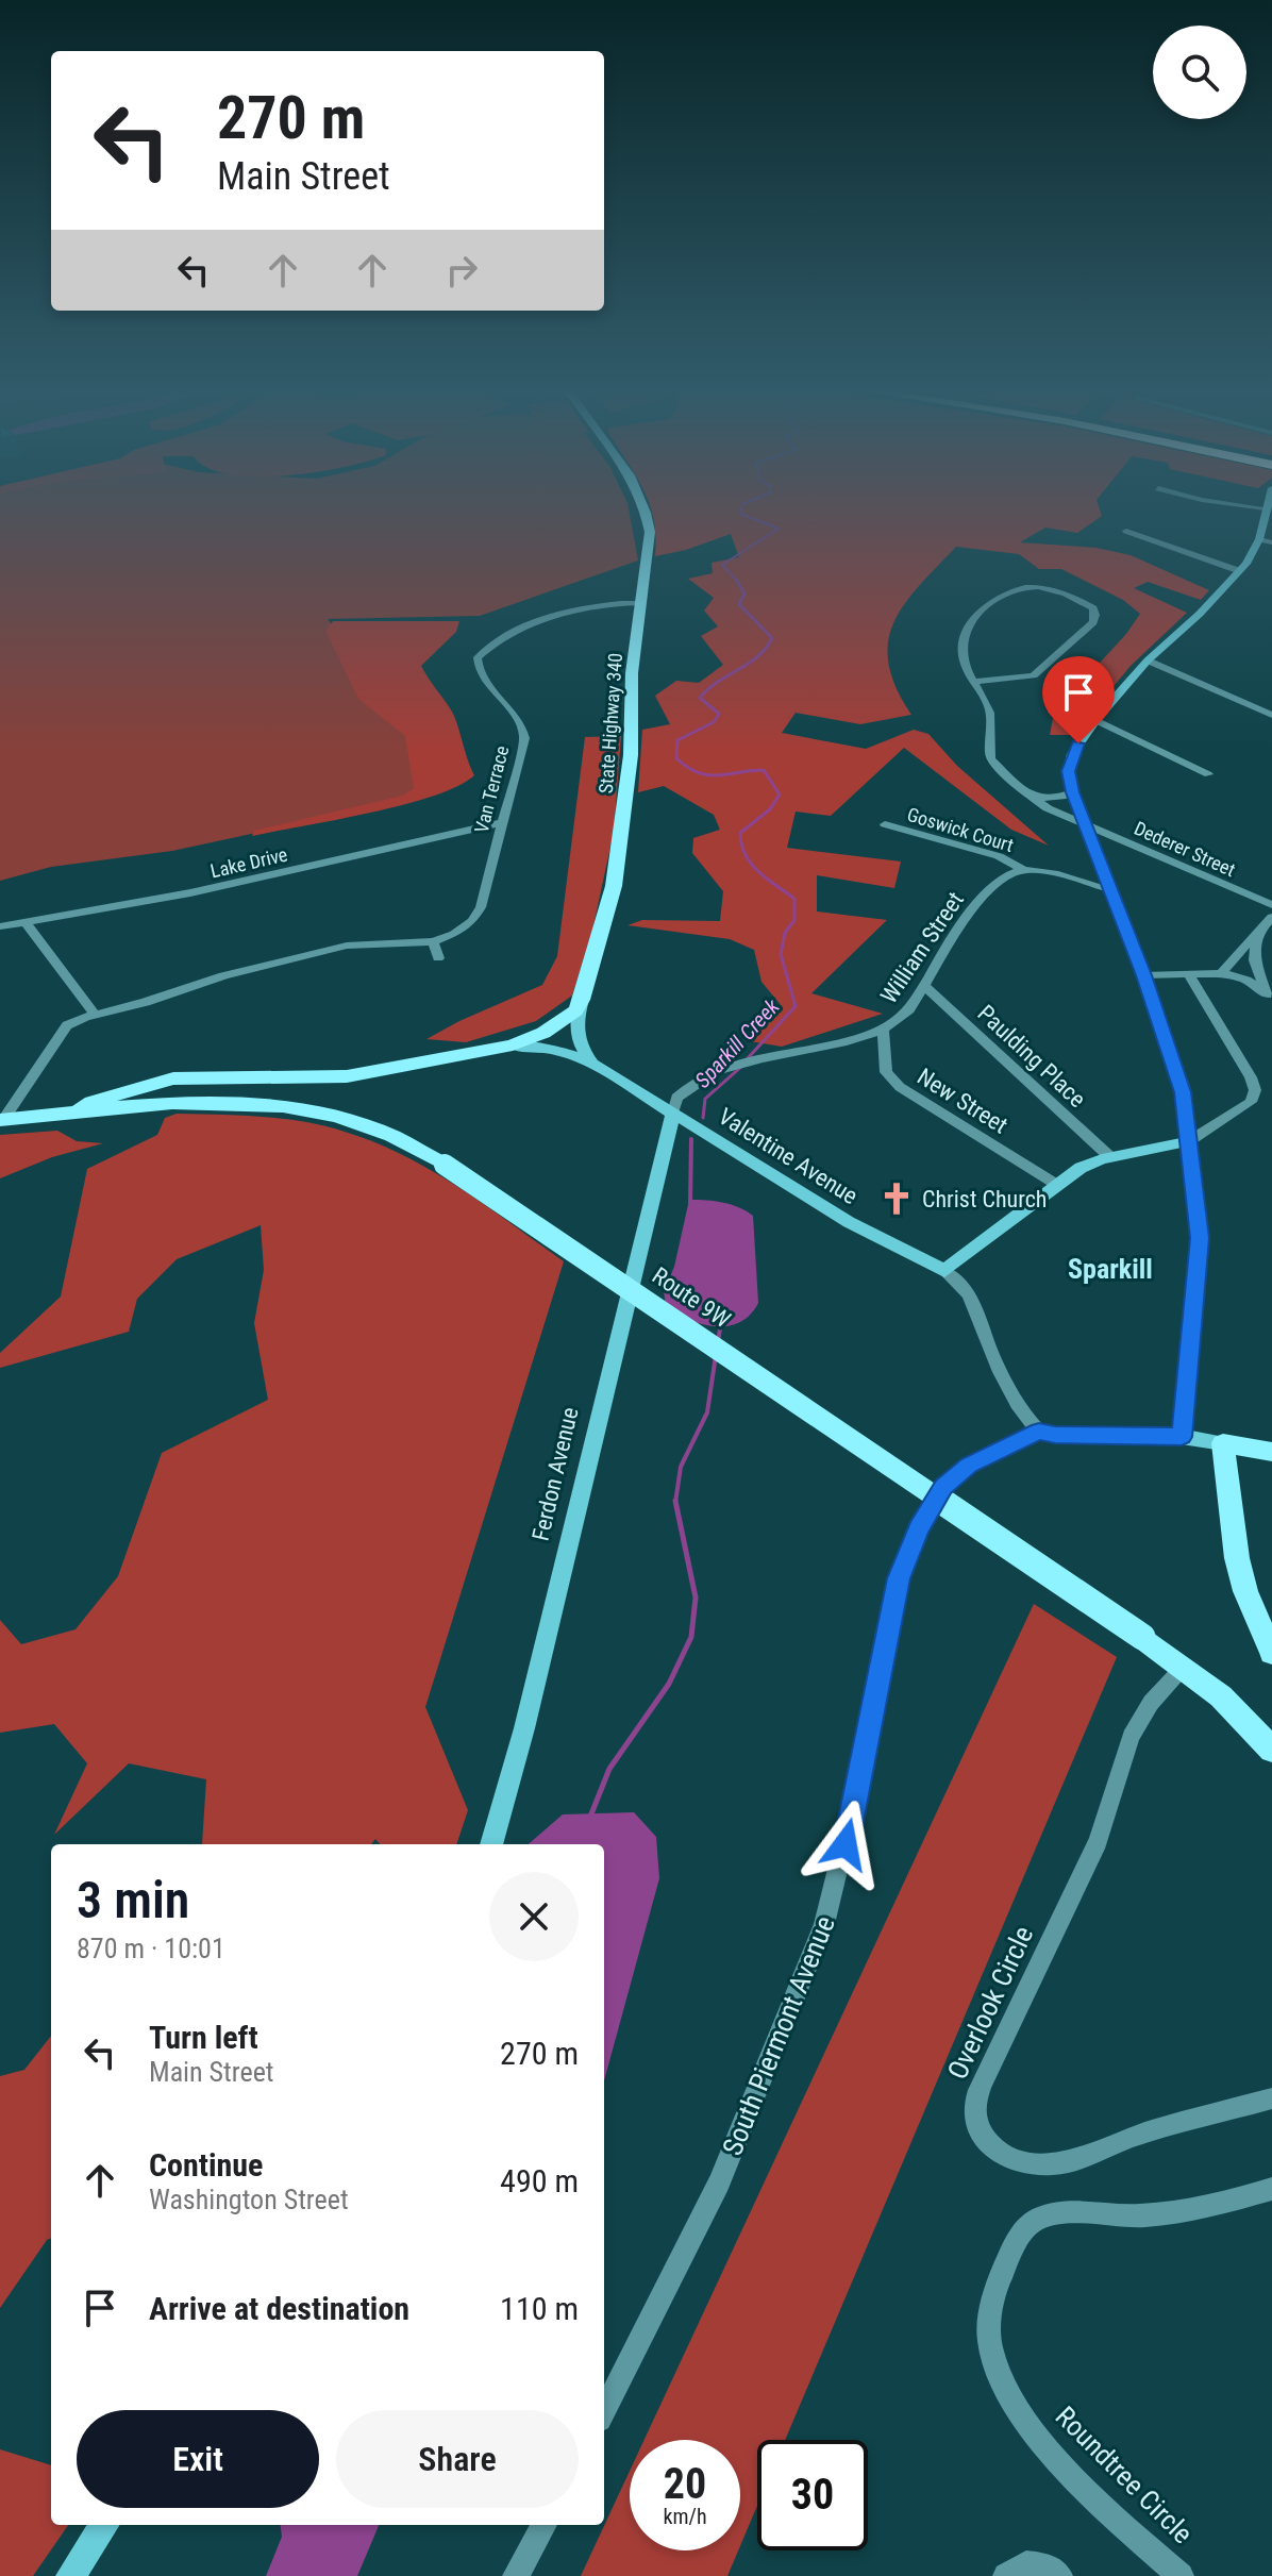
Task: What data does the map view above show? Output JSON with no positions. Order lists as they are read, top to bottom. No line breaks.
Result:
{"streets":{"main road":["State Highway 340","Valentine Avenue","Route 9W","Ferdon Avenue"],"street":["Van Terrace","Goswick Court","Dederer Street","Lake Drive","William Street","Paulding Place","New Street","Overlook Circle","South Piermont Avenue","Roundtree Circle"]},"crossings":[["State Highway 340","Van Terrace"],["State Highway 340","Valentine Avenue"],["Van Terrace","Lake Drive"],["Van Terrace","Route 9W"],["Goswick Court","William Street"],["William Street","Paulding Place"],["William Street","New Street"],["William Street","Valentine Avenue"],["William Street","Ferdon Avenue"],["Valentine Avenue","Route 9W"],["Valentine Avenue","Ferdon Avenue"],["Valentine Avenue","South Piermont Avenue"],["Route 9W","Overlook Circle"]],"districts":["Sparkill"],"water":["Sparkill Creek"],"places":{"church":["Christ Church"]},"page":{"turn":["270 m","Main Street"],"heading":["3 min","870 m · 10:01"],"list":[{"name":"Turn left","note":"Main Street","value":"270 m"},{"name":"Continue","note":"Washington Street","value":"490 m"},{"name":"Arrive at destination","value":"110 m"}],"buttons":["Exit","Share"],"speed":"20 km/h","limit":"30"}}
